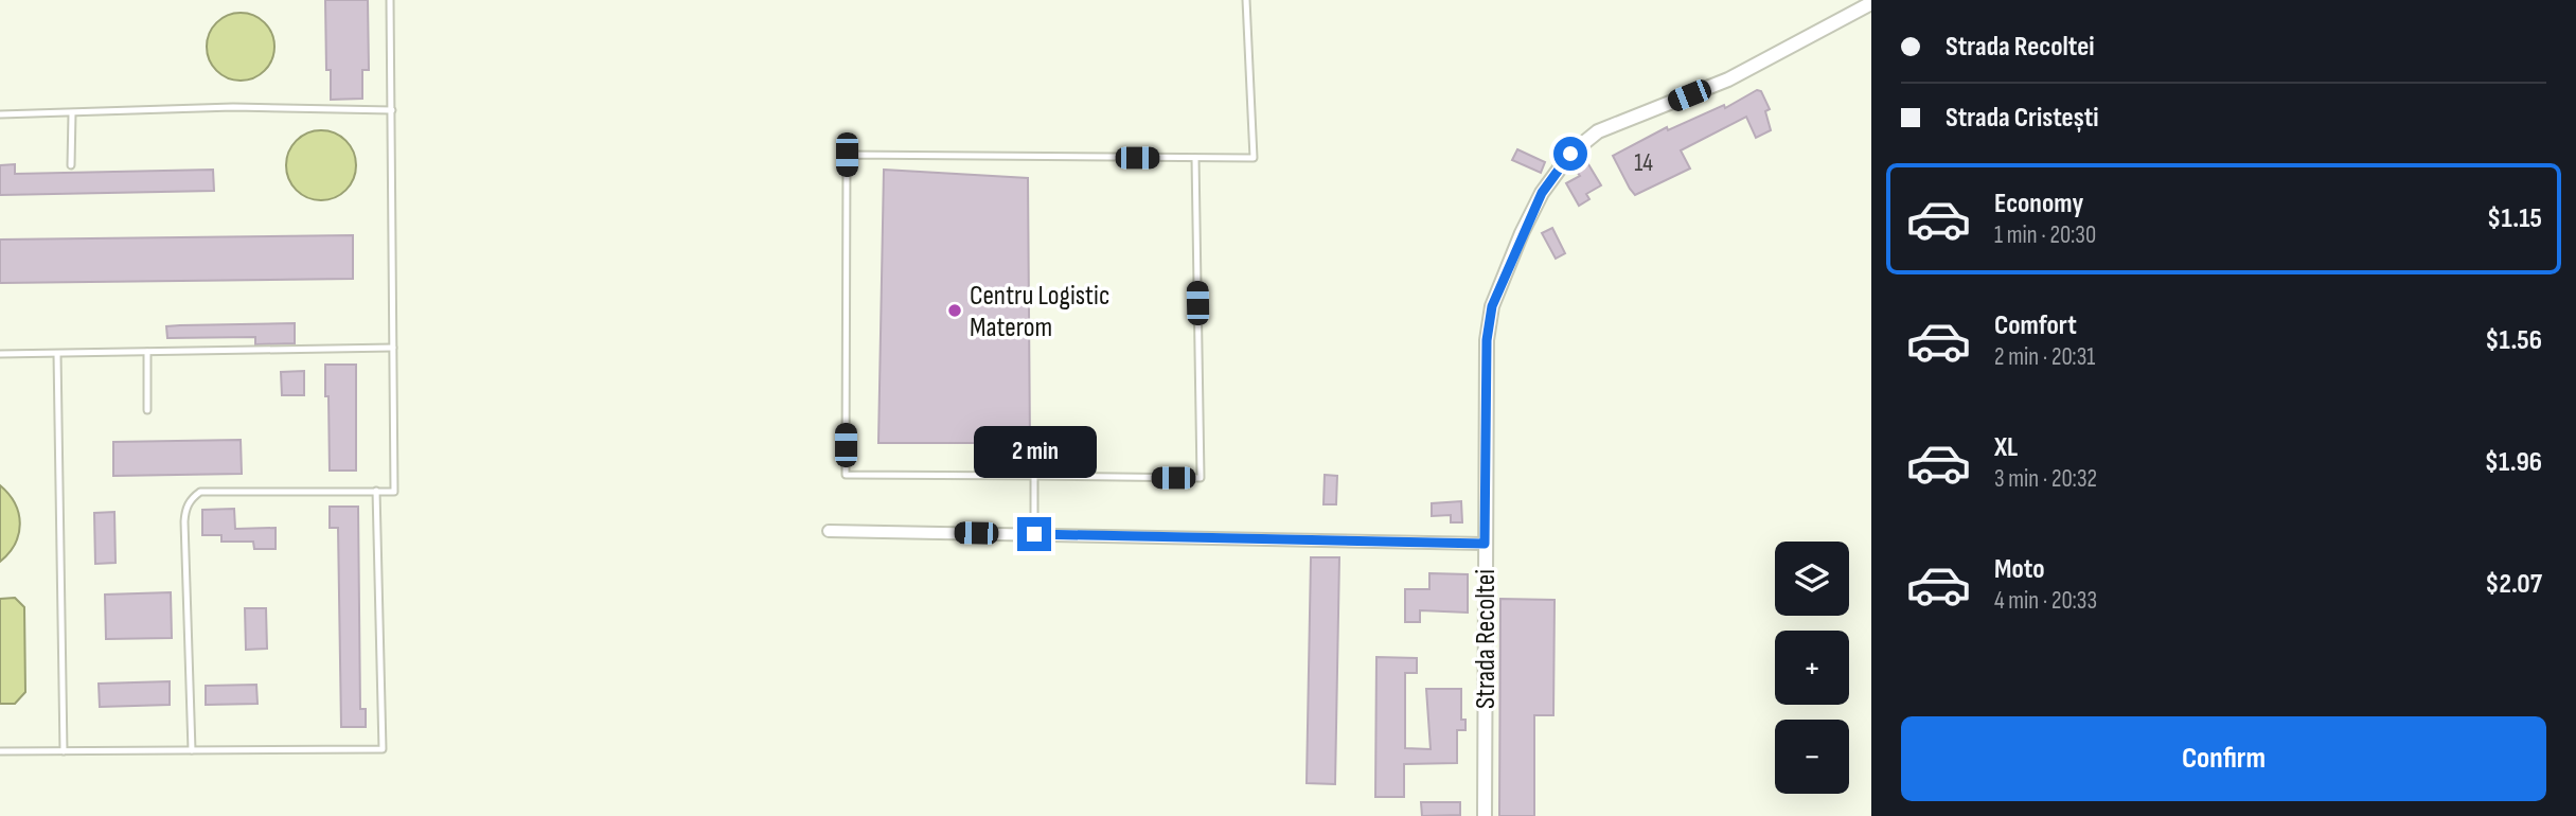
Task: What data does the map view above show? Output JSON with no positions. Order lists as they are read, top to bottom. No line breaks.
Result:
{"streets":{"street":["Strada Recoltei"]},"places":["Centru Logistic Materom"],"house_numbers":["14"],"page":{"banner":["Strada Recoltei","Strada Cristești"],"list":[{"name":"Economy","note":"1 min · 20:30","value":"$1.15"},{"name":"Comfort","note":"2 min · 20:31","value":"$1.56"},{"name":"XL","note":"3 min · 20:32","value":"$1.96"},{"name":"Moto","note":"4 min · 20:33","value":"$2.07"}],"bubble":"2 min","map_buttons":["+","−"],"buttons":"Confirm"}}
